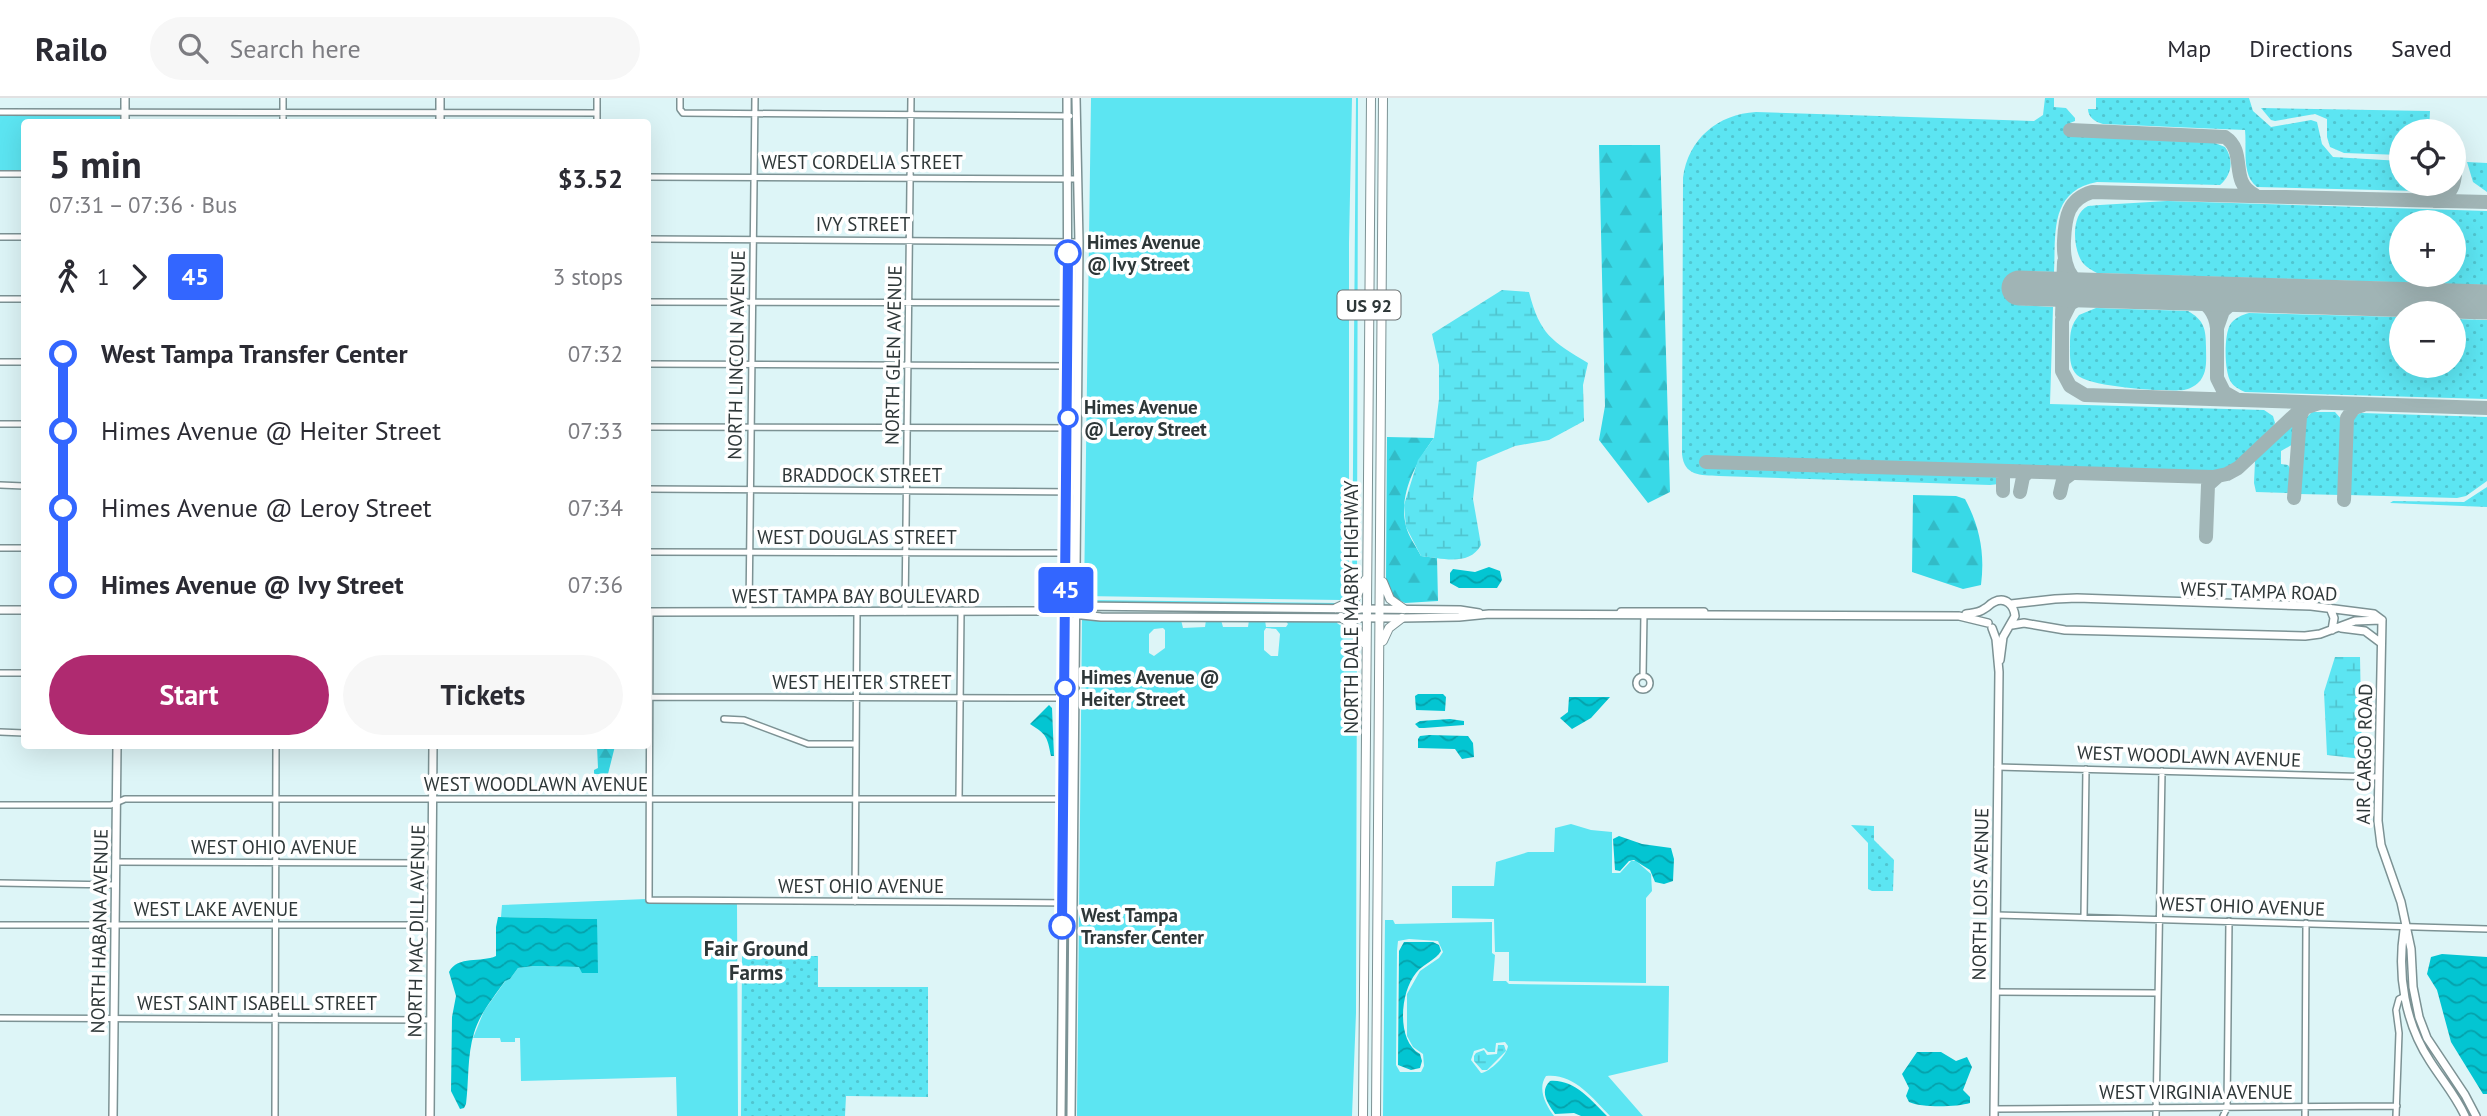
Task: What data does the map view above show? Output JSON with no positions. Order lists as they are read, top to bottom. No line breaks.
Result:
{"streets":{"main road":["US 92","NORTH DALE MABRY HIGHWAY"],"street":["WEST CORDELIA STREET","IVY STREET","NORTH LINCOLN AVENUE","NORTH GLEN AVENUE","BRADDOCK STREET","WEST DOUGLAS STREET","WEST TAMPA ROAD","WEST TAMPA BAY BOULEVARD","WEST HEITER STREET","AIR CARGO ROAD","WEST WOODLAWN AVENUE","WEST OHIO AVENUE","NORTH LOIS AVENUE","WEST LAKE AVENUE","NORTH HABANA AVENUE","NORTH MAC DILL AVENUE","WEST SAINT ISABELL STREET","WEST VIRGINIA AVENUE"]},"crossings":[["WEST CORDELIA STREET","NORTH LINCOLN AVENUE"],["WEST CORDELIA STREET","NORTH GLEN AVENUE"],["IVY STREET","NORTH LINCOLN AVENUE"],["IVY STREET","NORTH GLEN AVENUE"],["NORTH LINCOLN AVENUE","BRADDOCK STREET"],["NORTH LINCOLN AVENUE","WEST DOUGLAS STREET"],["NORTH LINCOLN AVENUE","WEST TAMPA BAY BOULEVARD"],["NORTH GLEN AVENUE","BRADDOCK STREET"],["NORTH GLEN AVENUE","WEST DOUGLAS STREET"],["NORTH GLEN AVENUE","WEST TAMPA BAY BOULEVARD"],["WEST TAMPA ROAD","WEST TAMPA BAY BOULEVARD"],["WEST TAMPA ROAD","AIR CARGO ROAD"],["WEST TAMPA ROAD","NORTH LOIS AVENUE"],["WEST TAMPA BAY BOULEVARD","NORTH DALE MABRY HIGHWAY"],["WEST TAMPA BAY BOULEVARD","NORTH LOIS AVENUE"],["AIR CARGO ROAD","WEST WOODLAWN AVENUE"],["AIR CARGO ROAD","WEST OHIO AVENUE"],["WEST WOODLAWN AVENUE","WEST OHIO AVENUE"],["WEST WOODLAWN AVENUE","NORTH LOIS AVENUE"],["WEST WOODLAWN AVENUE","NORTH HABANA AVENUE"],["WEST WOODLAWN AVENUE","NORTH MAC DILL AVENUE"],["WEST OHIO AVENUE","NORTH LOIS AVENUE"],["WEST OHIO AVENUE","NORTH HABANA AVENUE"],["WEST OHIO AVENUE","NORTH MAC DILL AVENUE"],["NORTH LOIS AVENUE","WEST VIRGINIA AVENUE"],["WEST LAKE AVENUE","NORTH HABANA AVENUE"],["WEST LAKE AVENUE","NORTH MAC DILL AVENUE"],["NORTH HABANA AVENUE","WEST SAINT ISABELL STREET"],["NORTH MAC DILL AVENUE","WEST SAINT ISABELL STREET"]],"districts":["Fair Ground Farms"],"places":["Himes Avenue @ Ivy Street","Himes Avenue @ Leroy Street","Himes Avenue @ Heiter Street","West Tampa Transfer Center"],"lines":["bus line 45"],"page":{"header":"Railo","search":"Search here","nav":["Map","Directions","Saved"],"on_map":"45","map_buttons":["+","−"],"heading":["5 min","07:31 – 07:36 · Bus","$3.52"],"legs":["1","45","3 stops"],"list":[{"name":"West Tampa Transfer Center","value":"07:32"},{"name":"Himes Avenue @ Heiter Street","value":"07:33"},{"name":"Himes Avenue @ Leroy Street","value":"07:34"},{"name":"Himes Avenue @ Ivy Street","value":"07:36"}],"buttons":["Start","Tickets"]}}
